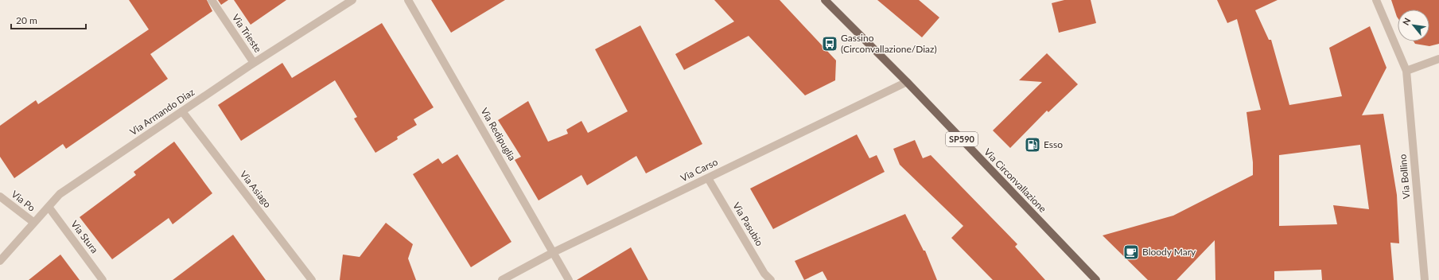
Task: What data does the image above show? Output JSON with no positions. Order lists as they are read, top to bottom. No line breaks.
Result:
{"streets":{"main road":["SP590","Via Circonvallazione"],"street":["Via Trieste","Via Armando Diaz","Via Redipuglia","Via Carso","Via Bollino","Via Asiago","Via Po","Via Pasubio","Via Stura"]},"crossings":[["Via Trieste","Via Armando Diaz"],["Via Armando Diaz","Via Asiago"],["Via Armando Diaz","Via Po"],["Via Armando Diaz","Via Stura"],["Via Redipuglia","Via Carso"],["Via Carso","Via Circonvallazione"],["Via Carso","Via Pasubio"]],"places":{"bus stop":["Gassino (Circonvallazione/Diaz)"],"fuel station":["Esso"],"cafe":["Bloody Mary"]},"scale_bar":"20 m","north":"top left"}
